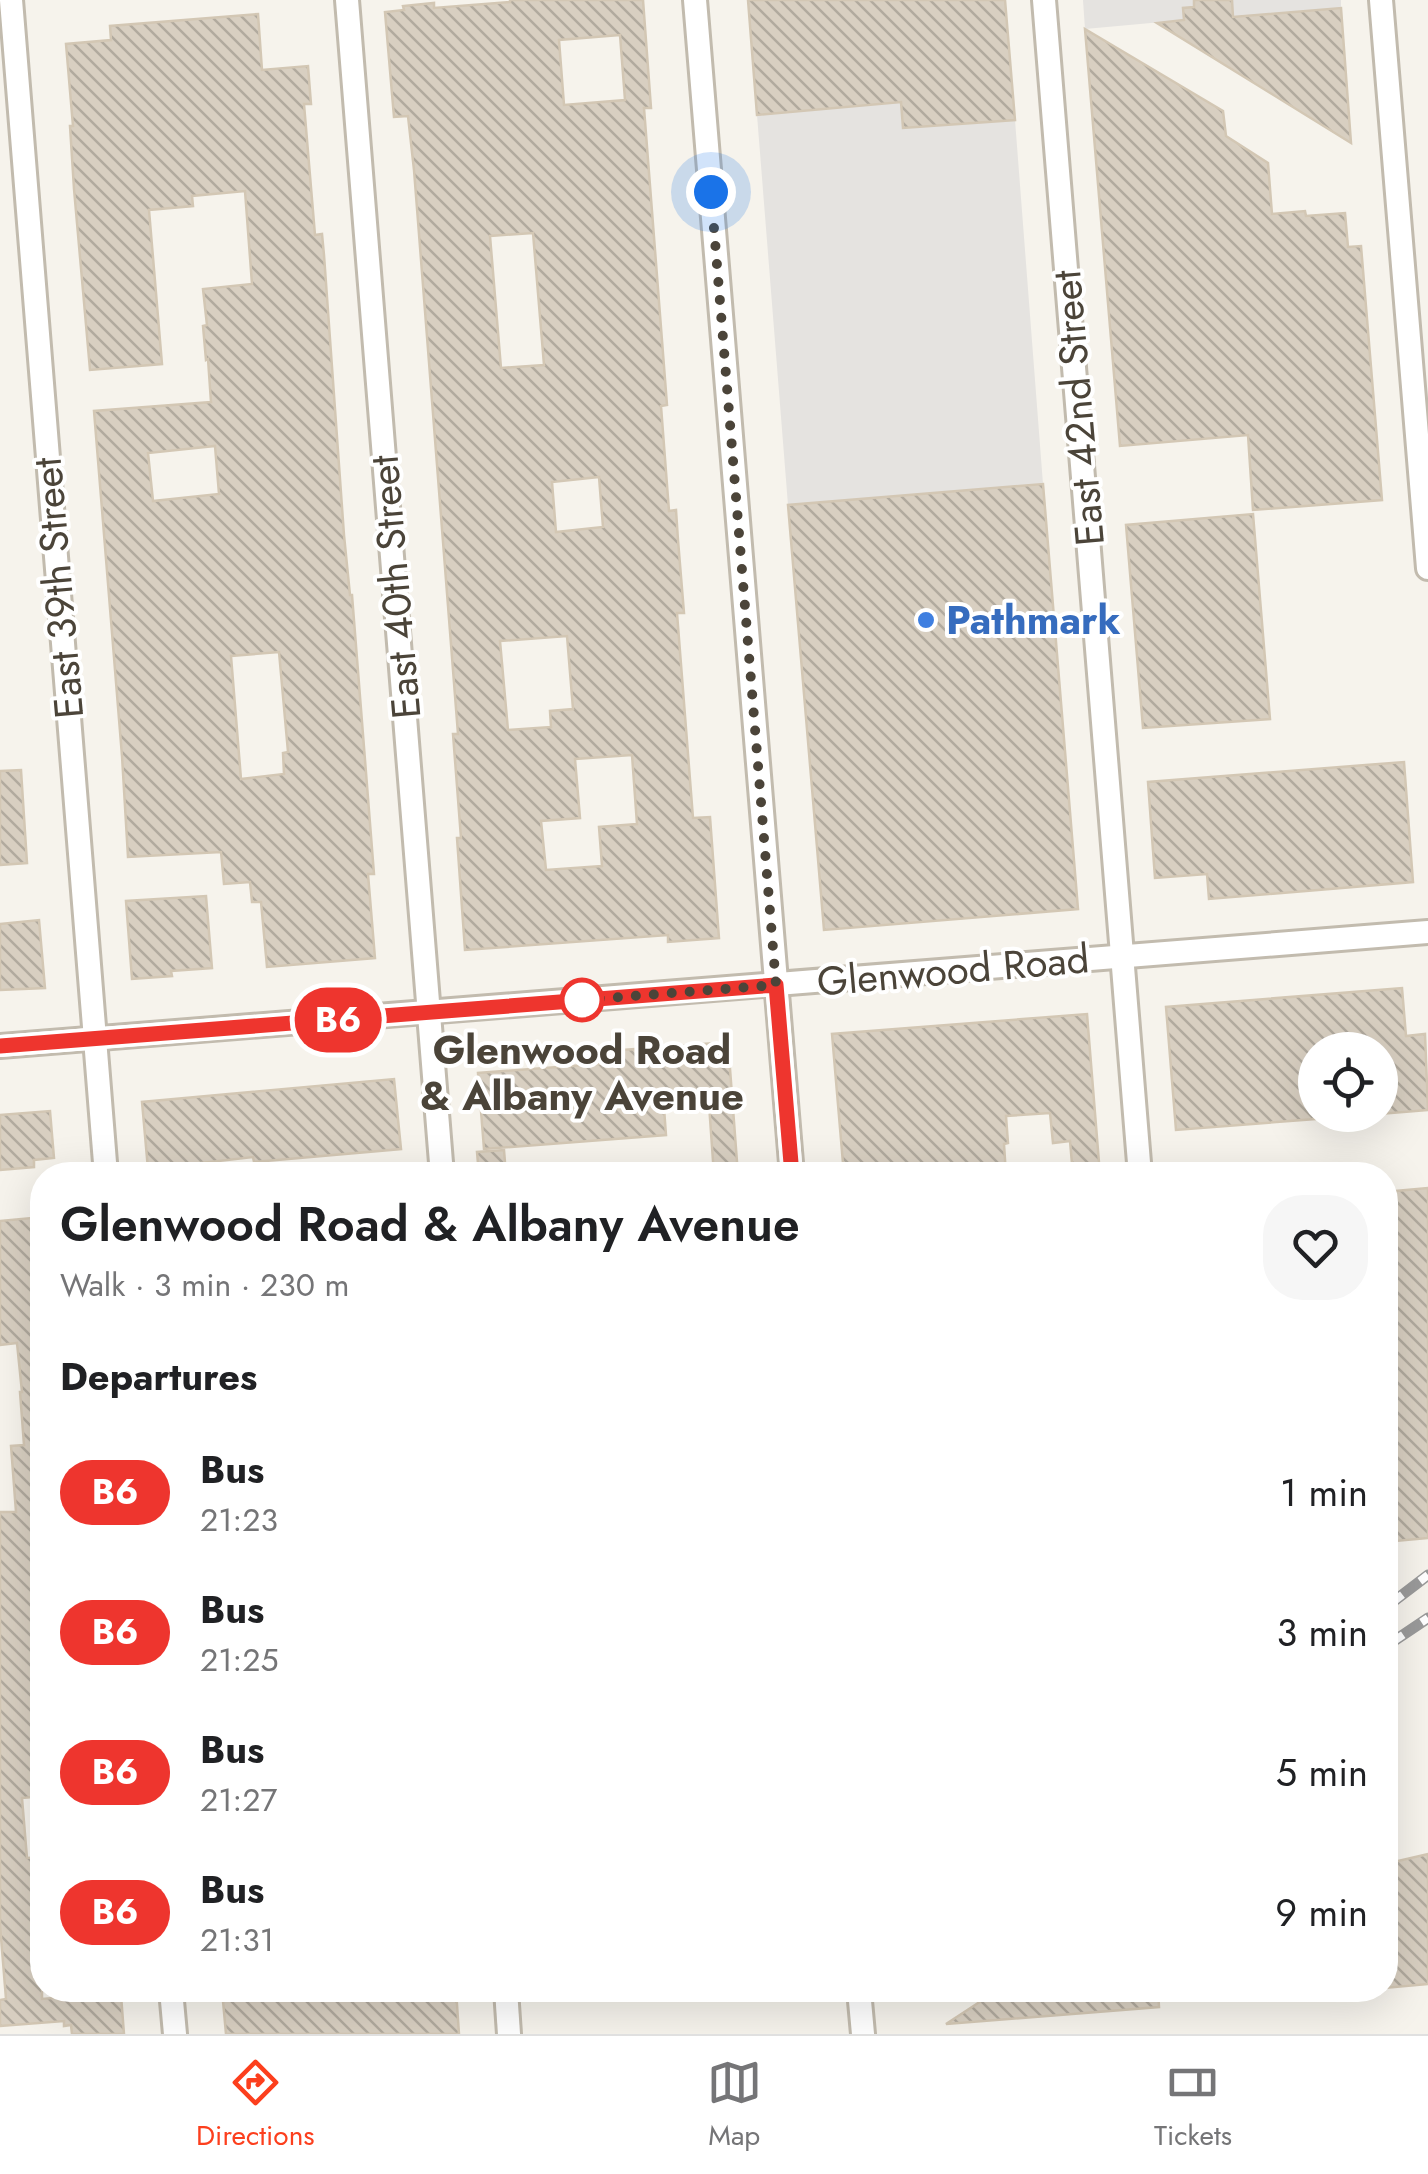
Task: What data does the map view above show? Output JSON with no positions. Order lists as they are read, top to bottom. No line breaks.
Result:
{"streets":{"street":["East 42nd Street","East 40th Street","East 39th Street","Glenwood Road"]},"crossings":[["East 42nd Street","Glenwood Road"],["East 40th Street","Glenwood Road"],["East 39th Street","Glenwood Road"]],"places":["Pathmark","Glenwood Road & Albany Avenue"],"lines":["bus line B6"],"page":{"on_map":"B6","heading":[["Glenwood Road & Albany Avenue","Walk · 3 min · 230 m"],"Departures"],"list":[{"mark":"B6","name":"Bus","note":"21:23","value":"1 min"},{"mark":"B6","name":"Bus","note":"21:25","value":"3 min"},{"mark":"B6","name":"Bus","note":"21:27","value":"5 min"},{"mark":"B6","name":"Bus","note":"21:31","value":"9 min"}],"tabs":["Directions","Map","Tickets"]}}
